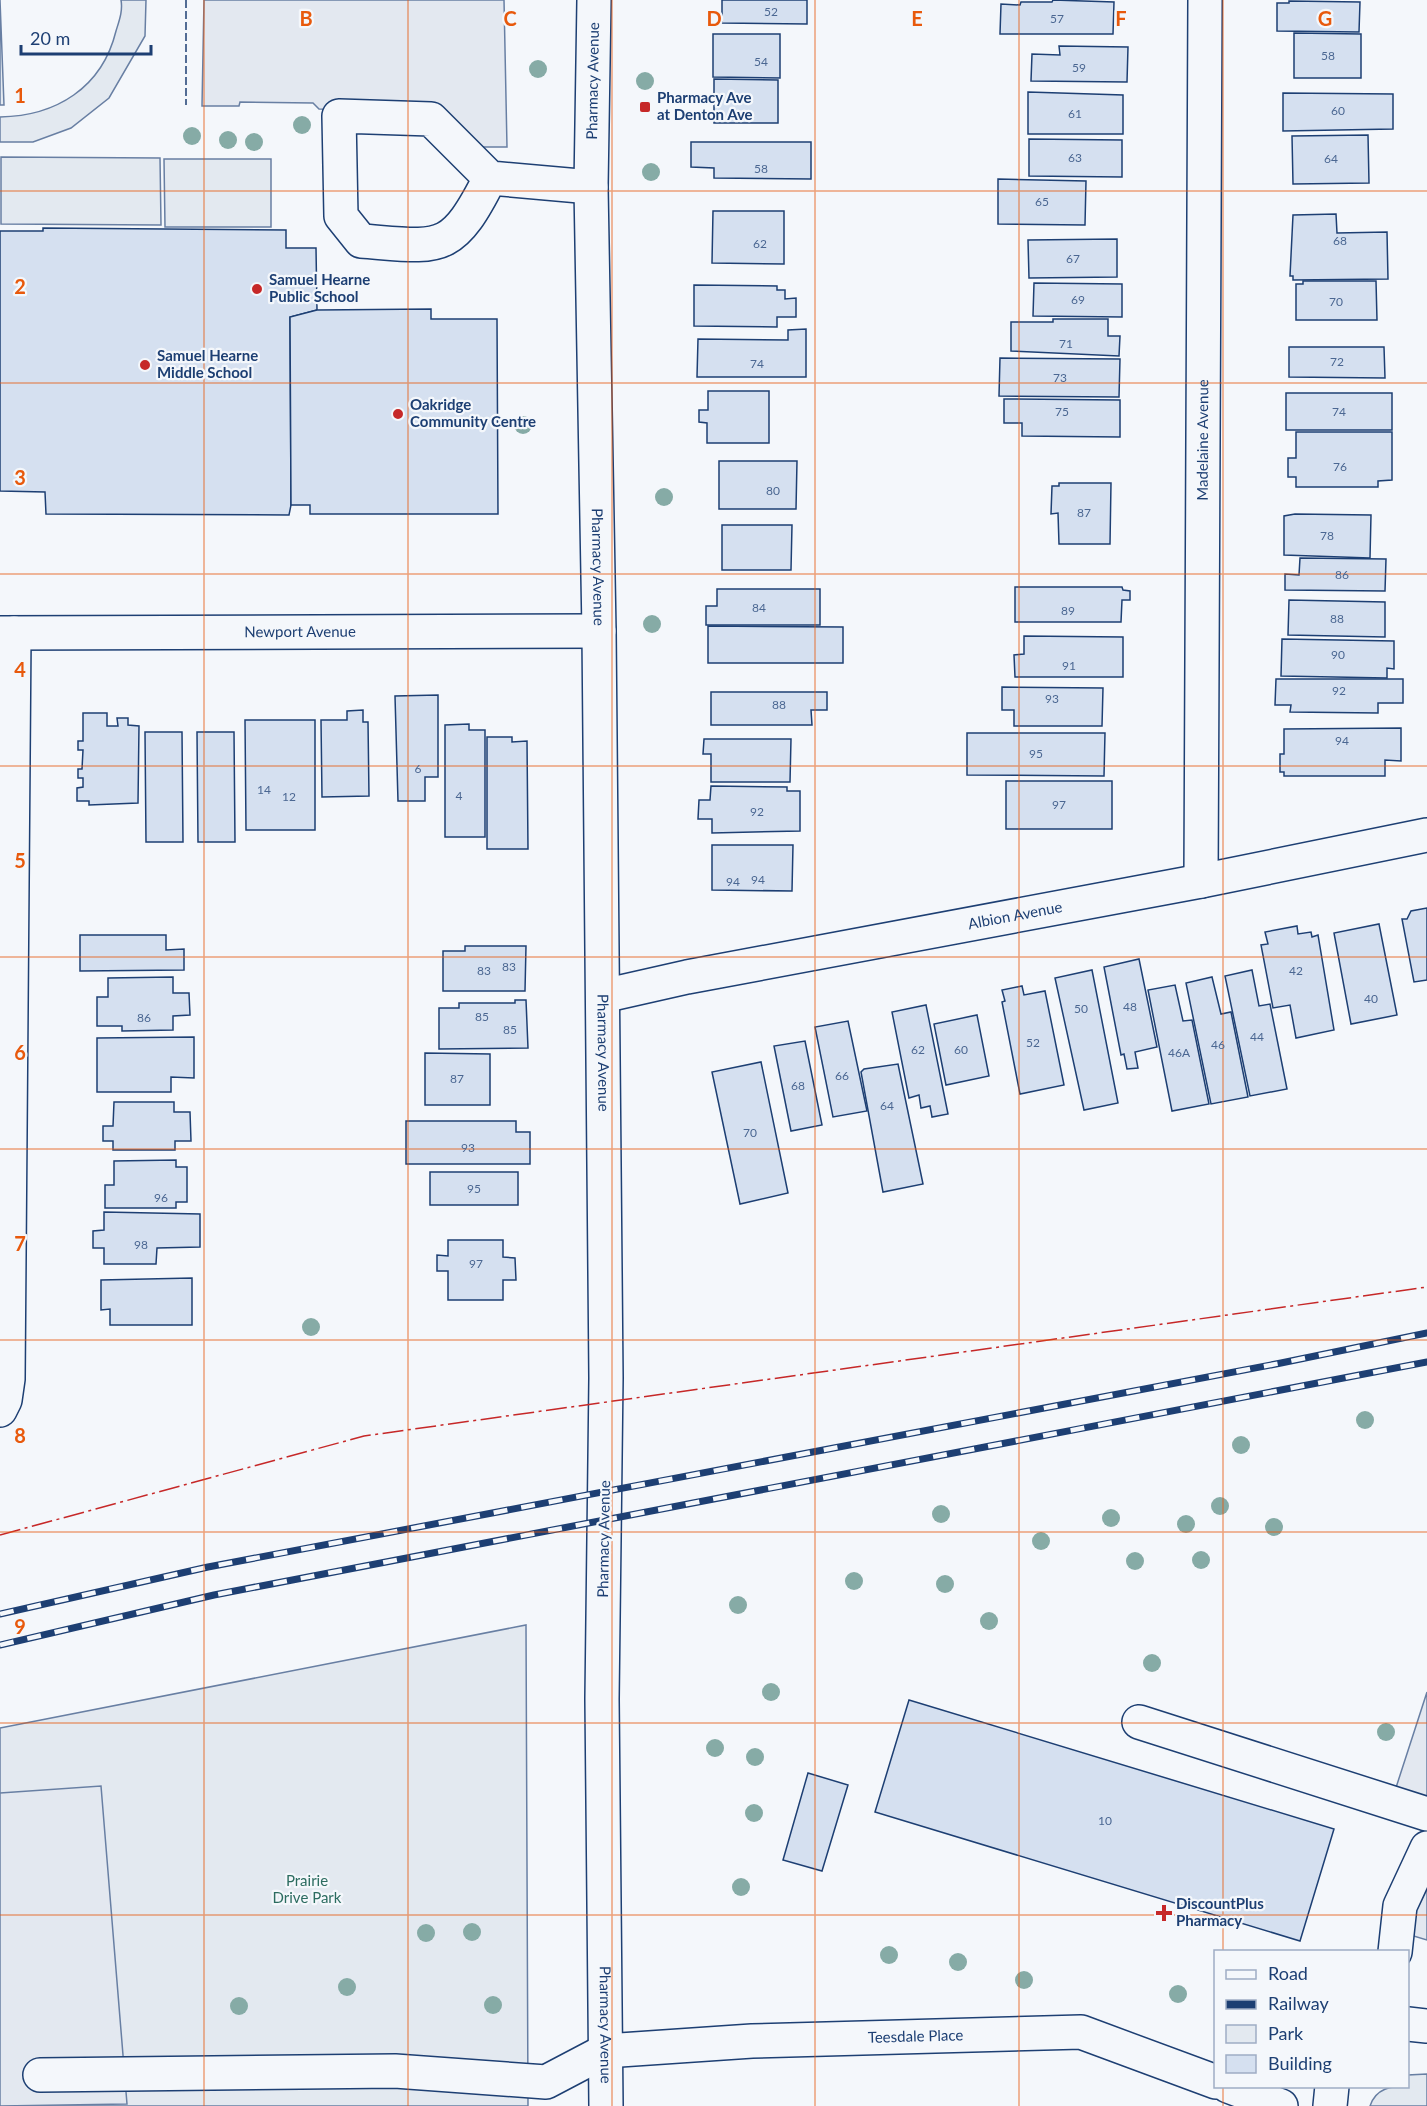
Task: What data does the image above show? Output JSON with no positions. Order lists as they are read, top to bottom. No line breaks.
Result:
{"streets":{"street":["Pharmacy Avenue","Madelaine Avenue","Newport Avenue","Albion Avenue","Teesdale Place"]},"crossings":[["Pharmacy Avenue","Newport Avenue"],["Pharmacy Avenue","Albion Avenue"],["Pharmacy Avenue","Teesdale Place"],["Madelaine Avenue","Albion Avenue"]],"parks":["Prairie Drive Park"],"places":{"transit":["Pharmacy Ave at Denton Ave"],"other":["Samuel Hearne Public School","Samuel Hearne Middle School","Oakridge Community Centre"],"health":["DiscountPlus Pharmacy"]},"house_numbers":["52","57","58","54","59","60","61","63","64","58","65","68","62","67","69","70","71","72","74","73","75","74","76","80","87","78","86","84","89","88","90","91","92","93","88","94","95","6","14","4","12","97","92","94","94","83","83","42","40","48","50","85","86","85","44","52","46","62","60","46A","66","87","68","64","70","93","95","96","98","97","10"],"legend":["Road","Railway","Park","Building"],"scale_bar":"20 m","grid":{"columns":["B","C","D","E","F","G"],"rows":["1","2","3","4","5","6","7","8","9"]}}
